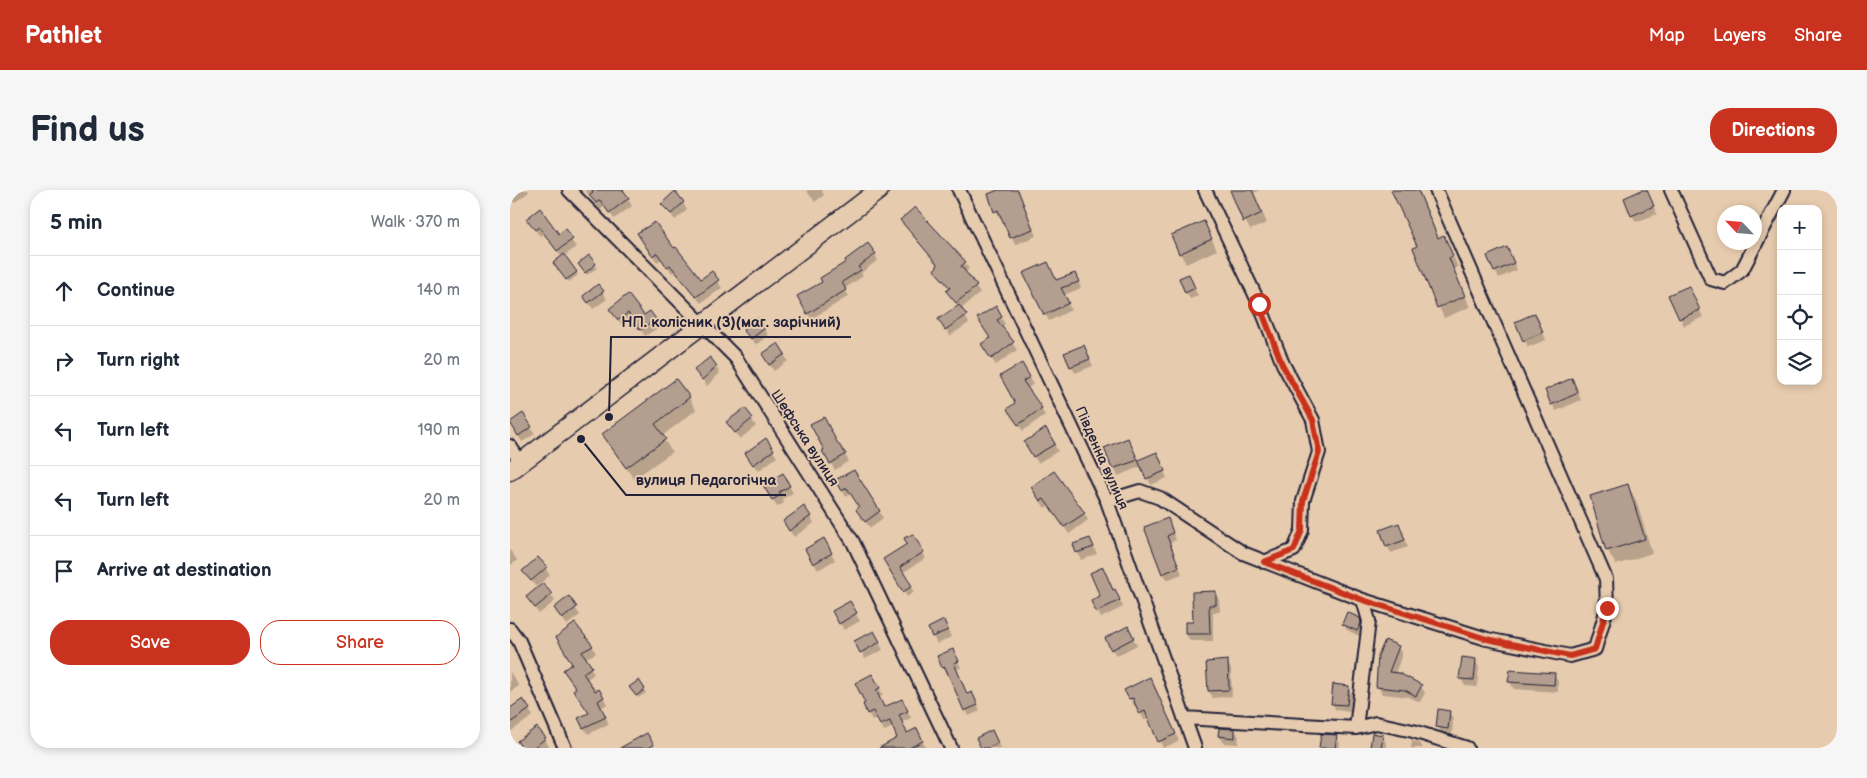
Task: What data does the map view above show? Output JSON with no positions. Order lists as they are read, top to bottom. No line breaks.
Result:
{"streets":{"street":["Шефська вулиця","Південна вулиця"]},"places":["НП. колісник (3)(маг. зарічний)","вулиця Педагогічна"],"north":"top left","page":{"header":"Pathlet","nav":["Map","Layers","Share"],"buttons":["Directions",["Save","Share"]],"title":"Find us","heading":["5 min","Walk · 370 m"],"map_buttons":["+","−"],"list":[["Continue","140 m"],["Turn right","20 m"],["Turn left","190 m"],["Turn left","20 m"],"Arrive at destination"]}}
